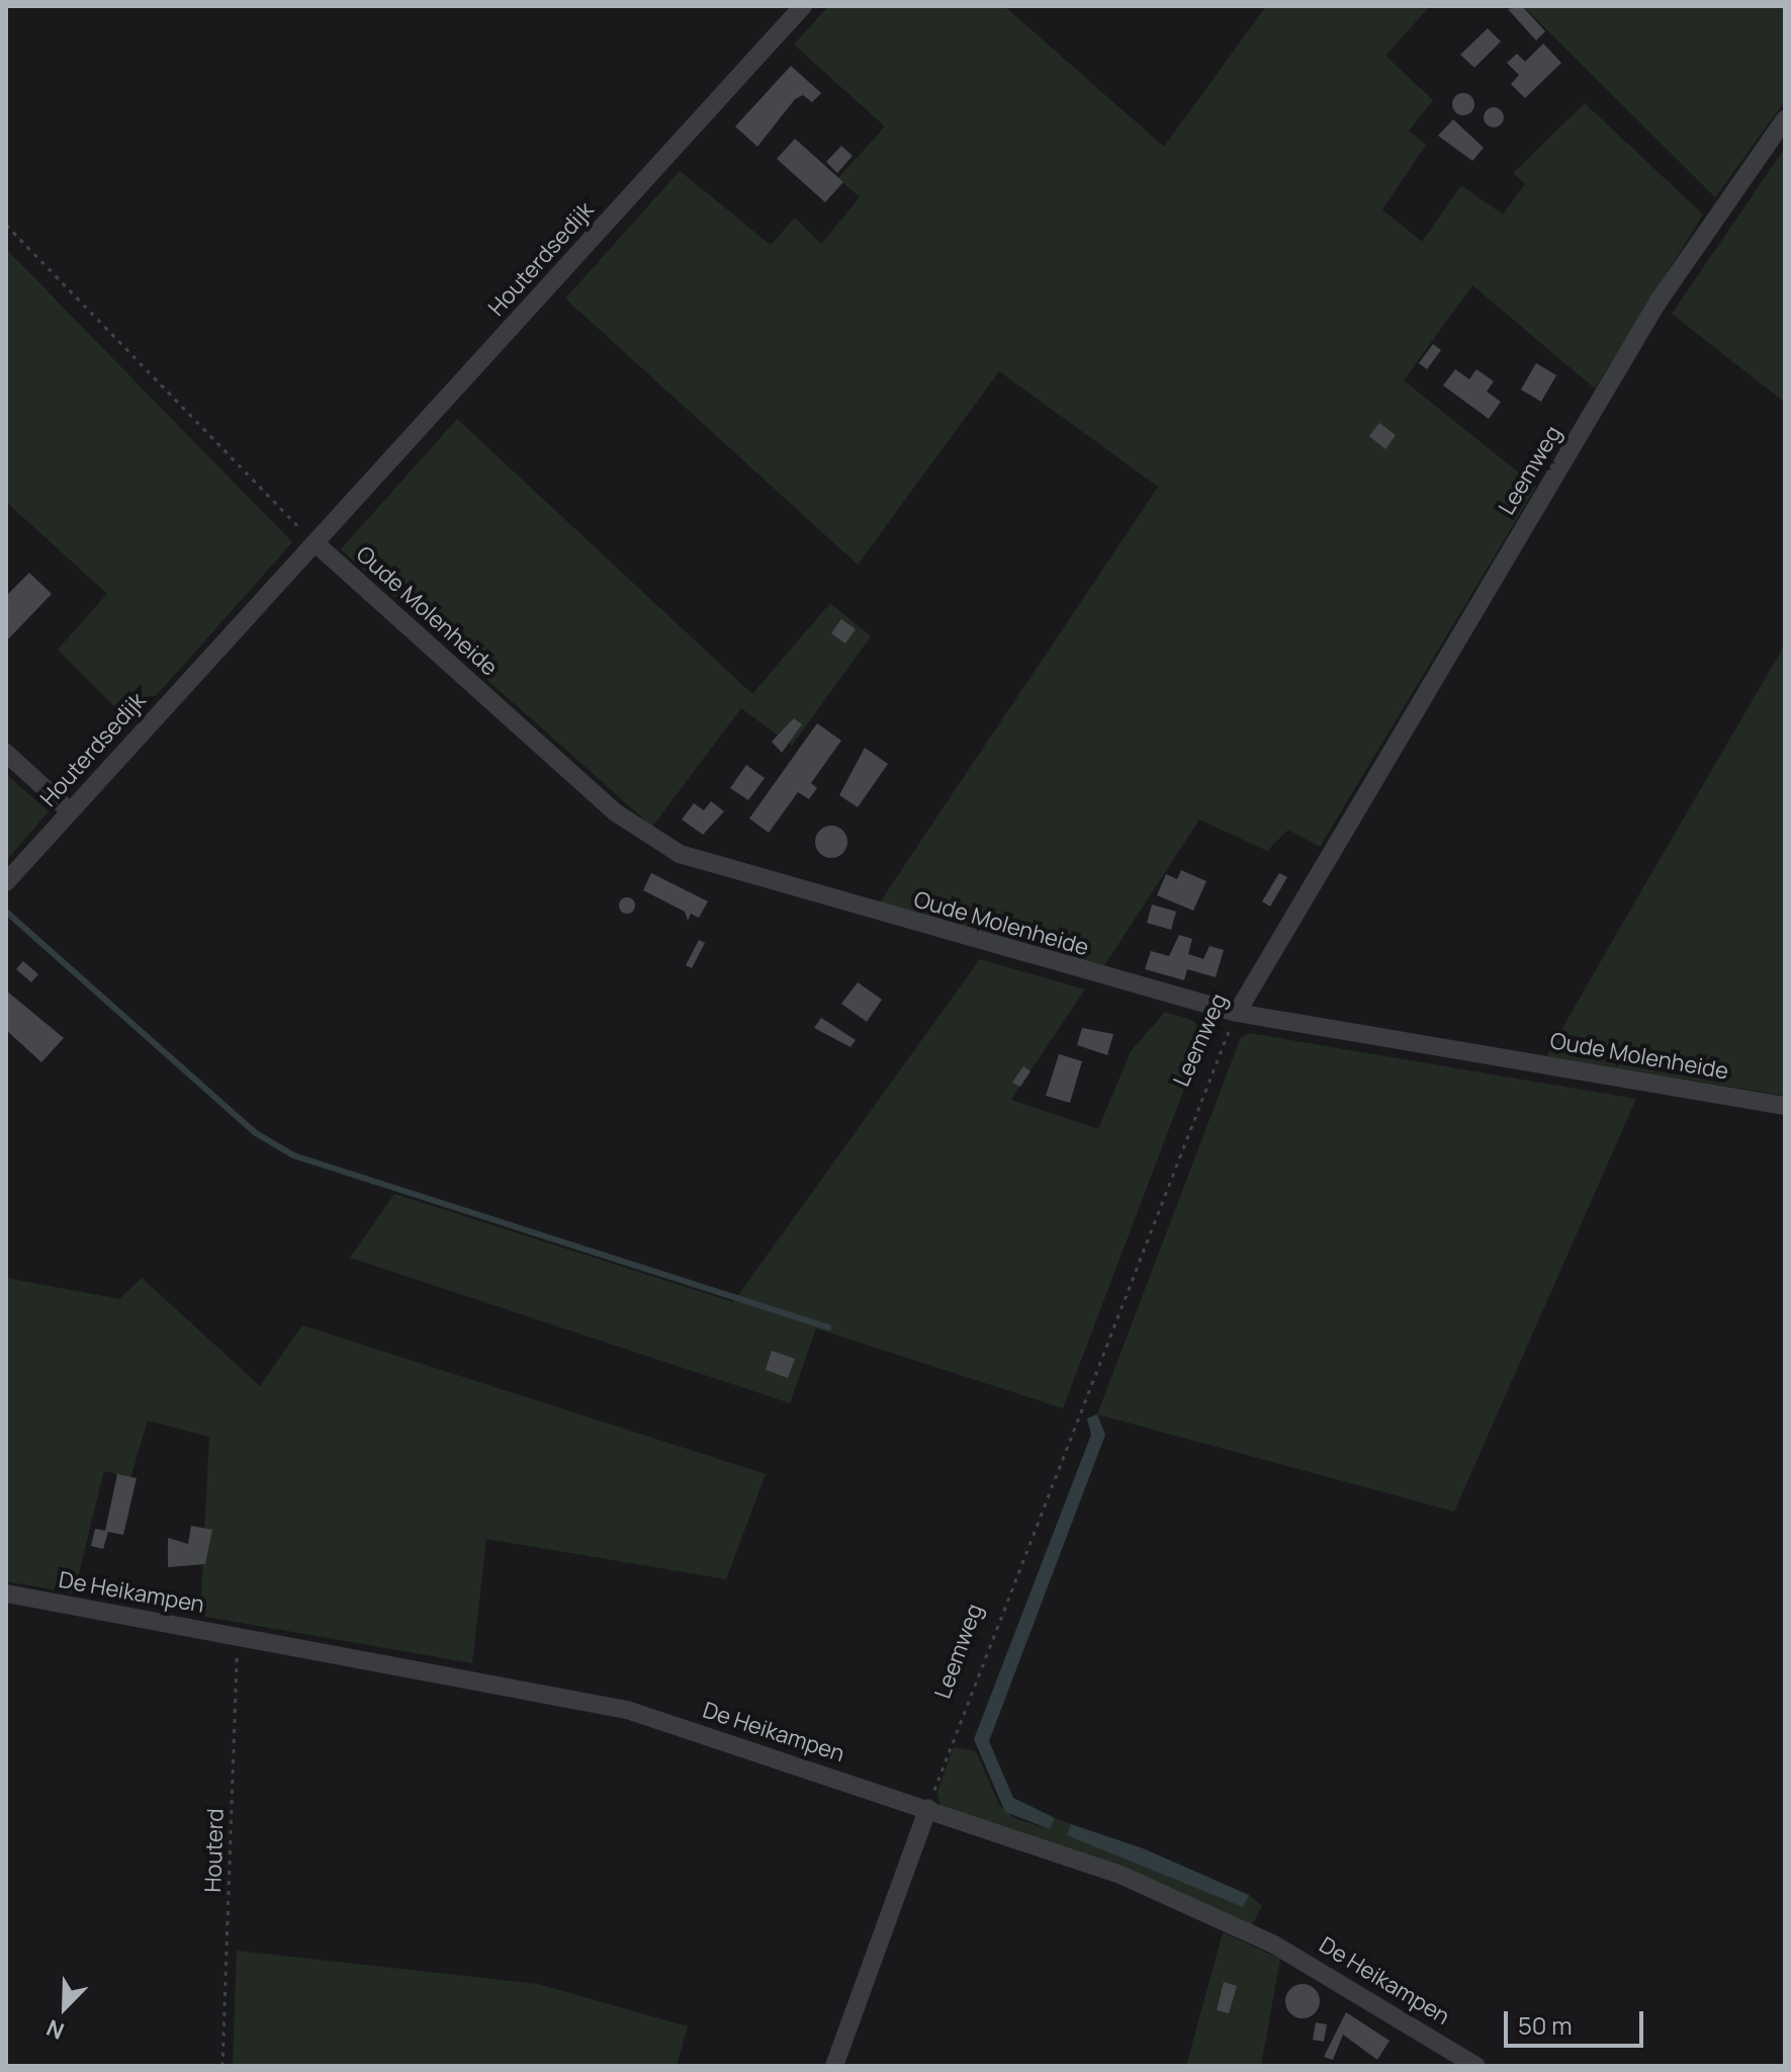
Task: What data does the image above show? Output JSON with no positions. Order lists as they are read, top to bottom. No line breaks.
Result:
{"streets":{"street":["Houterdsedijk","Leemweg","Oude Molenheide","De Heikampen"],"path":["Houterd"]},"crossings":[["Houterdsedijk","Oude Molenheide"],["Leemweg","Oude Molenheide"],["Leemweg","De Heikampen"],["De Heikampen","Houterd"]],"scale_bar":"50 m","north":"bottom left"}
